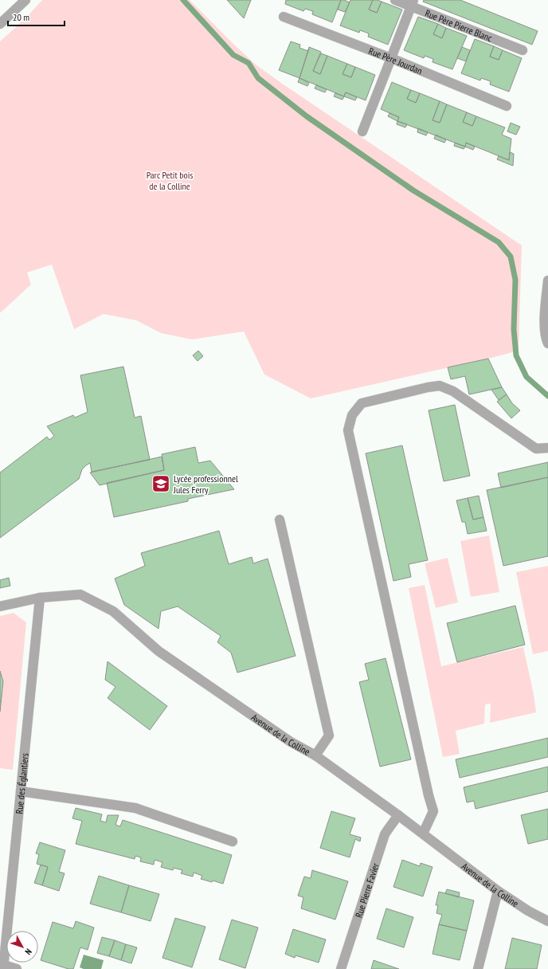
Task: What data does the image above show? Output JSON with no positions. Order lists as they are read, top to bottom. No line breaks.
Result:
{"streets":{"street":["Rue Père Pierre Blanc","Rue Père Jourdan","Avenue de la Colline","Rue des Églantiers","Rue Pierre Favier"]},"crossings":[["Avenue de la Colline","Rue des Églantiers"],["Avenue de la Colline","Rue Pierre Favier"]],"parks":["Parc Petit bois de la Colline"],"places":{"school or university":["Lycée professionnel Jules Ferry"]},"scale_bar":"20 m","north":"bottom right"}
